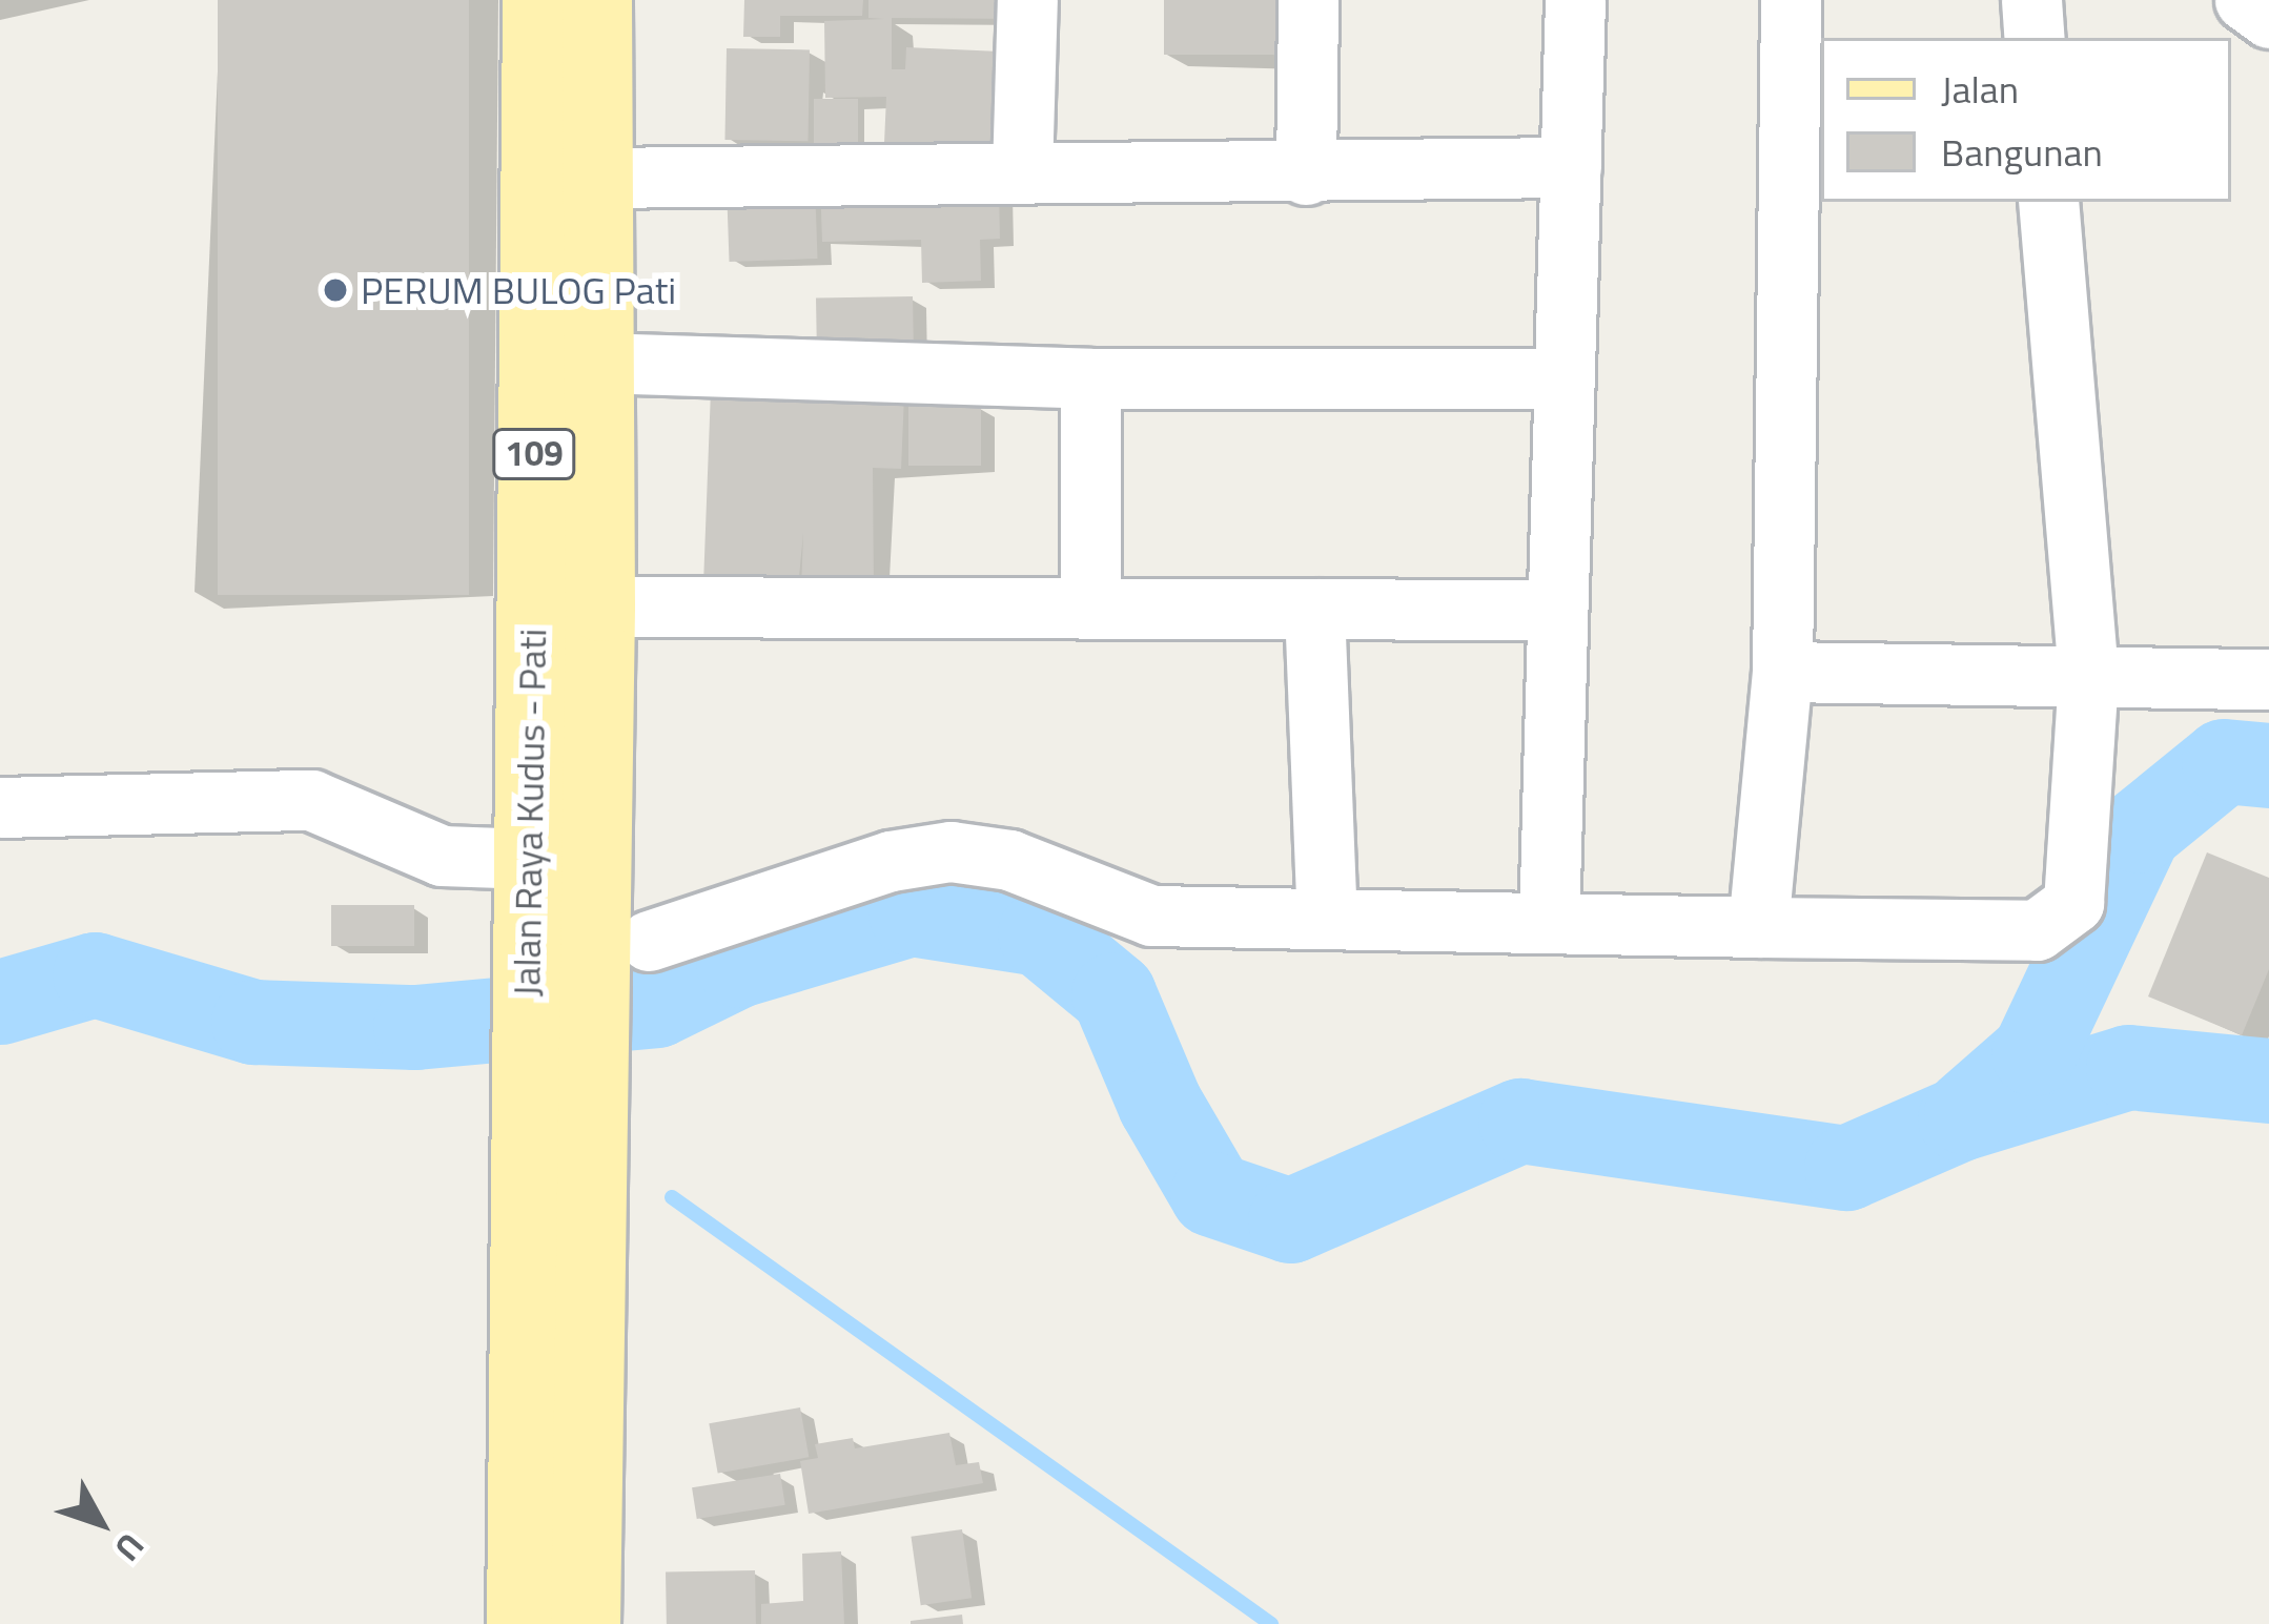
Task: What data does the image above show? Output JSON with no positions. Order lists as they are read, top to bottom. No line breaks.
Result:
{"streets":{"main road":["109","Jalan Raya Kudus - Pati"]},"places":["PERUM BULOG Pati"],"legend":["Jalan","Bangunan"],"north":"bottom right"}
